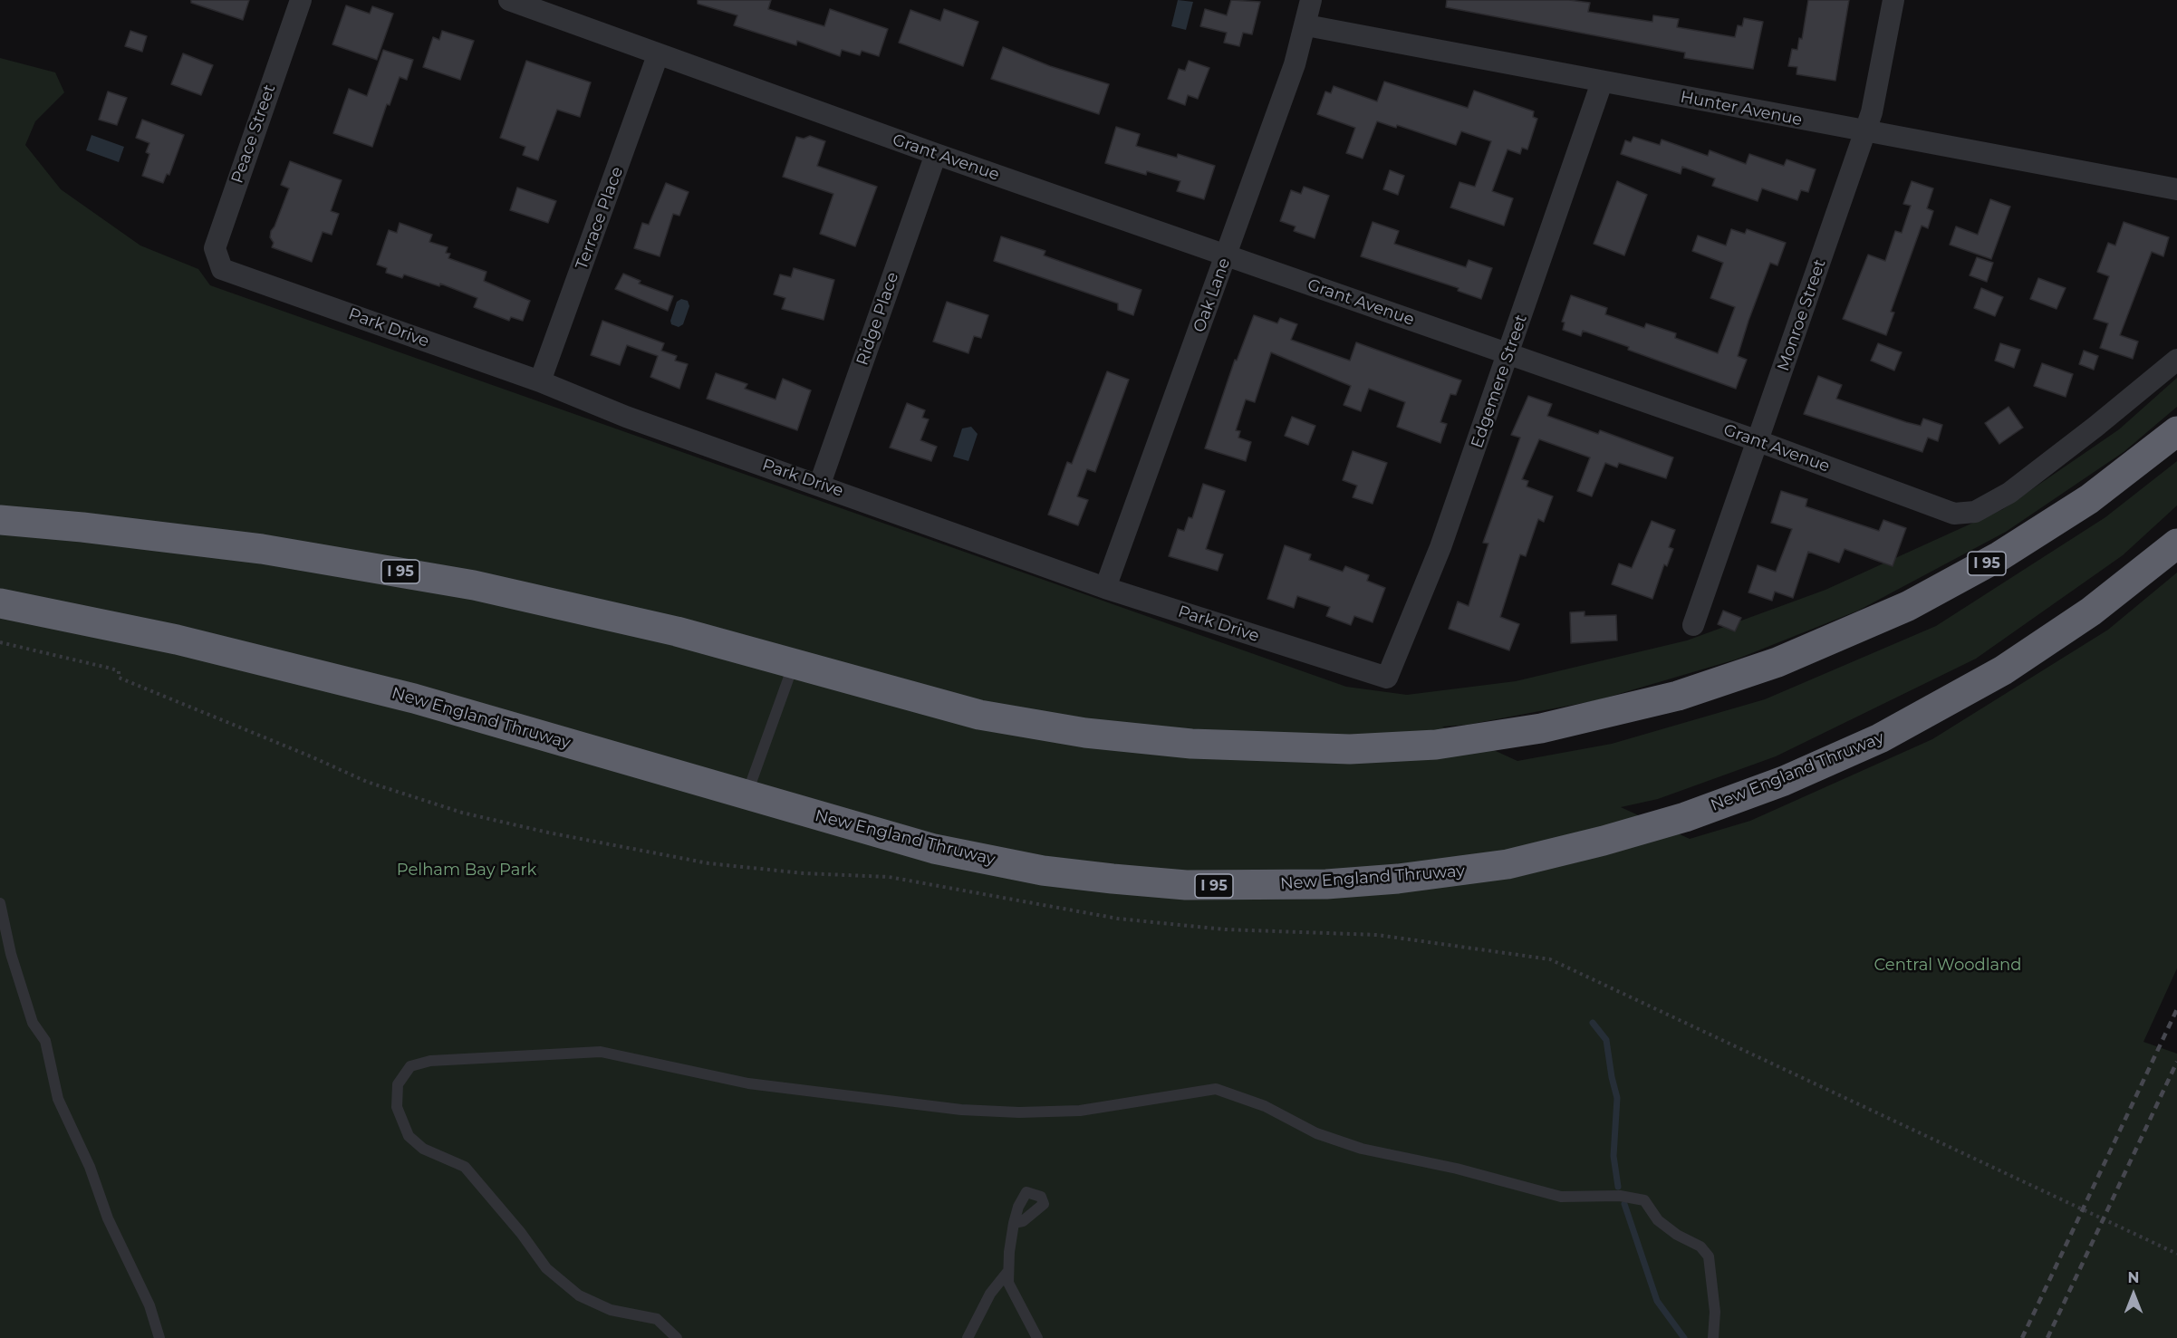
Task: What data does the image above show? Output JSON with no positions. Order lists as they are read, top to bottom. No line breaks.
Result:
{"streets":{"highway":["I 95","New England Thruway"],"street":["Hunter Avenue","Peace Street","Grant Avenue","Terrace Place","Oak Lane","Monroe Street","Ridge Place","Park Drive","Edgemere Street"]},"crossings":[["Hunter Avenue","Oak Lane"],["Hunter Avenue","Monroe Street"],["Hunter Avenue","Edgemere Street"],["Peace Street","Park Drive"],["Grant Avenue","Terrace Place"],["Grant Avenue","Oak Lane"],["Grant Avenue","Monroe Street"],["Grant Avenue","Ridge Place"],["Grant Avenue","Edgemere Street"],["Terrace Place","Park Drive"],["Oak Lane","Park Drive"],["Ridge Place","Park Drive"],["Park Drive","Edgemere Street"]],"parks":["Pelham Bay Park","Central Woodland"],"north":"top"}
